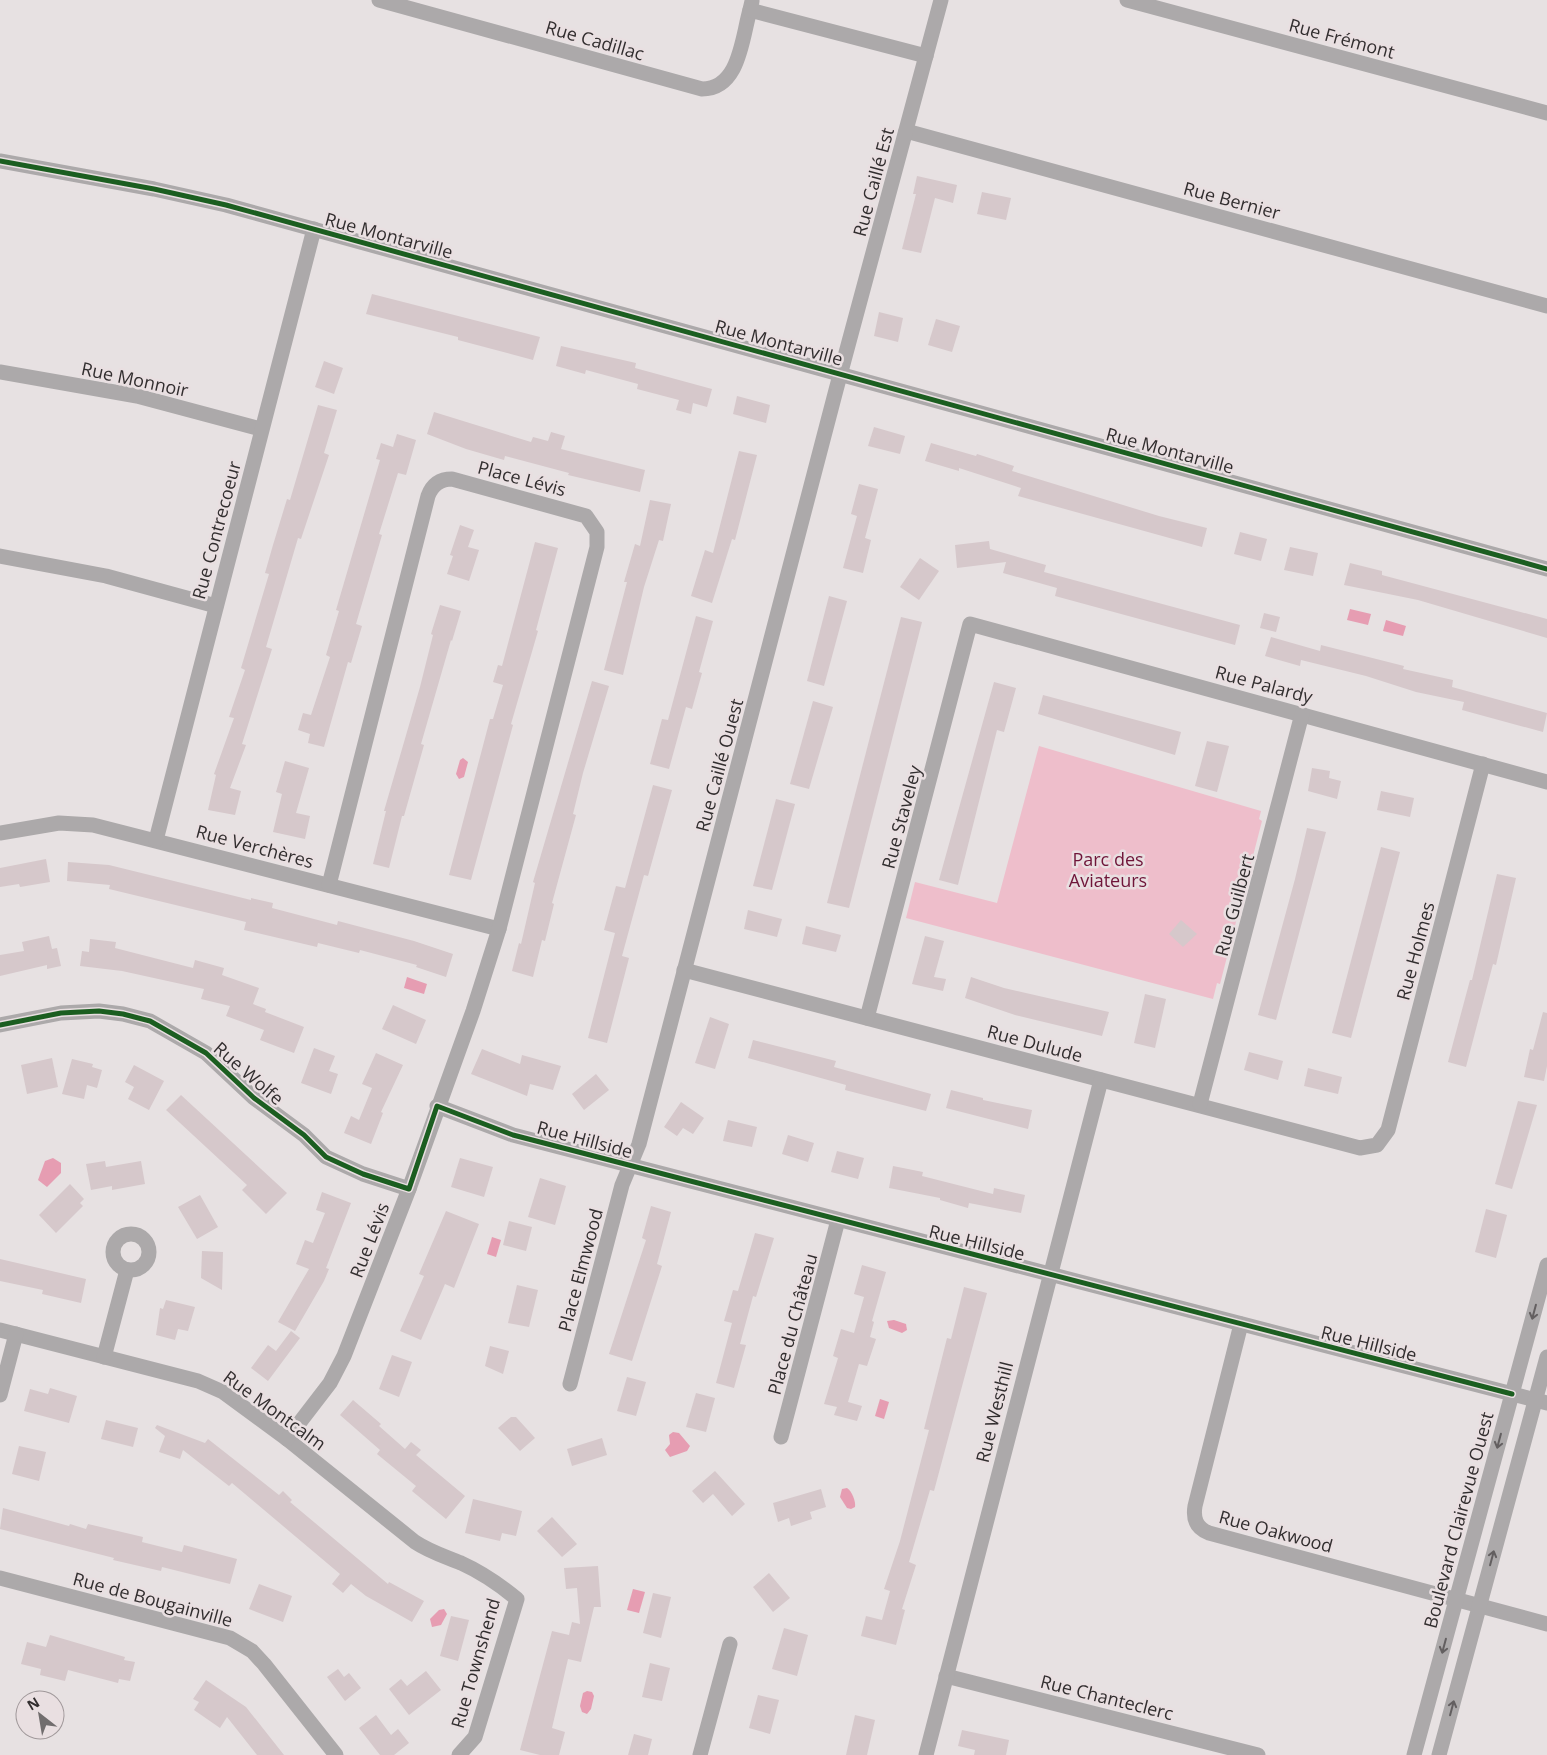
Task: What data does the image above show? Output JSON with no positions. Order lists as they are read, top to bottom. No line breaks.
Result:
{"streets":{"street":["Rue Frémont","Rue Cadillac","Rue Caillé Est","Rue Bernier","Rue Montarville","Rue Monnoir","Place Lévis","Rue Contrecoeur","Rue Palardy","Rue Caillé Ouest","Rue Staveley","Rue Verchères","Rue Guilbert","Rue Holmes","Rue Dulude","Rue Wolfe","Rue Hillside","Rue Lévis","Place Elmwood","Place du Château","Rue Montcalm","Rue Westhill","Boulevard Clairevue Ouest","Rue Oakwood","Rue de Bougainville","Rue Townshend","Rue Chanteclerc"]},"crossings":[["Rue Caillé Est","Rue Bernier"],["Rue Caillé Est","Rue Montarville"],["Rue Caillé Est","Rue Caillé Ouest"],["Rue Montarville","Rue Contrecoeur"],["Rue Montarville","Rue Caillé Ouest"],["Rue Monnoir","Rue Contrecoeur"],["Place Lévis","Rue Verchères"],["Place Lévis","Rue Lévis"],["Rue Contrecoeur","Rue Verchères"],["Rue Palardy","Rue Staveley"],["Rue Palardy","Rue Guilbert"],["Rue Palardy","Rue Holmes"],["Rue Caillé Ouest","Rue Dulude"],["Rue Caillé Ouest","Rue Hillside"],["Rue Caillé Ouest","Place Elmwood"],["Rue Staveley","Rue Dulude"],["Rue Verchères","Rue Lévis"],["Rue Guilbert","Rue Dulude"],["Rue Holmes","Rue Dulude"],["Rue Dulude","Rue Westhill"],["Rue Wolfe","Rue Lévis"],["Rue Hillside","Rue Lévis"],["Rue Hillside","Place Elmwood"],["Rue Hillside","Place du Château"],["Rue Hillside","Rue Westhill"],["Rue Hillside","Boulevard Clairevue Ouest"],["Rue Hillside","Rue Oakwood"],["Rue Lévis","Rue Montcalm"],["Rue Montcalm","Rue Townshend"],["Rue Westhill","Rue Chanteclerc"],["Boulevard Clairevue Ouest","Rue Oakwood"]],"parks":["Parc des Aviateurs"],"north":"top left"}
